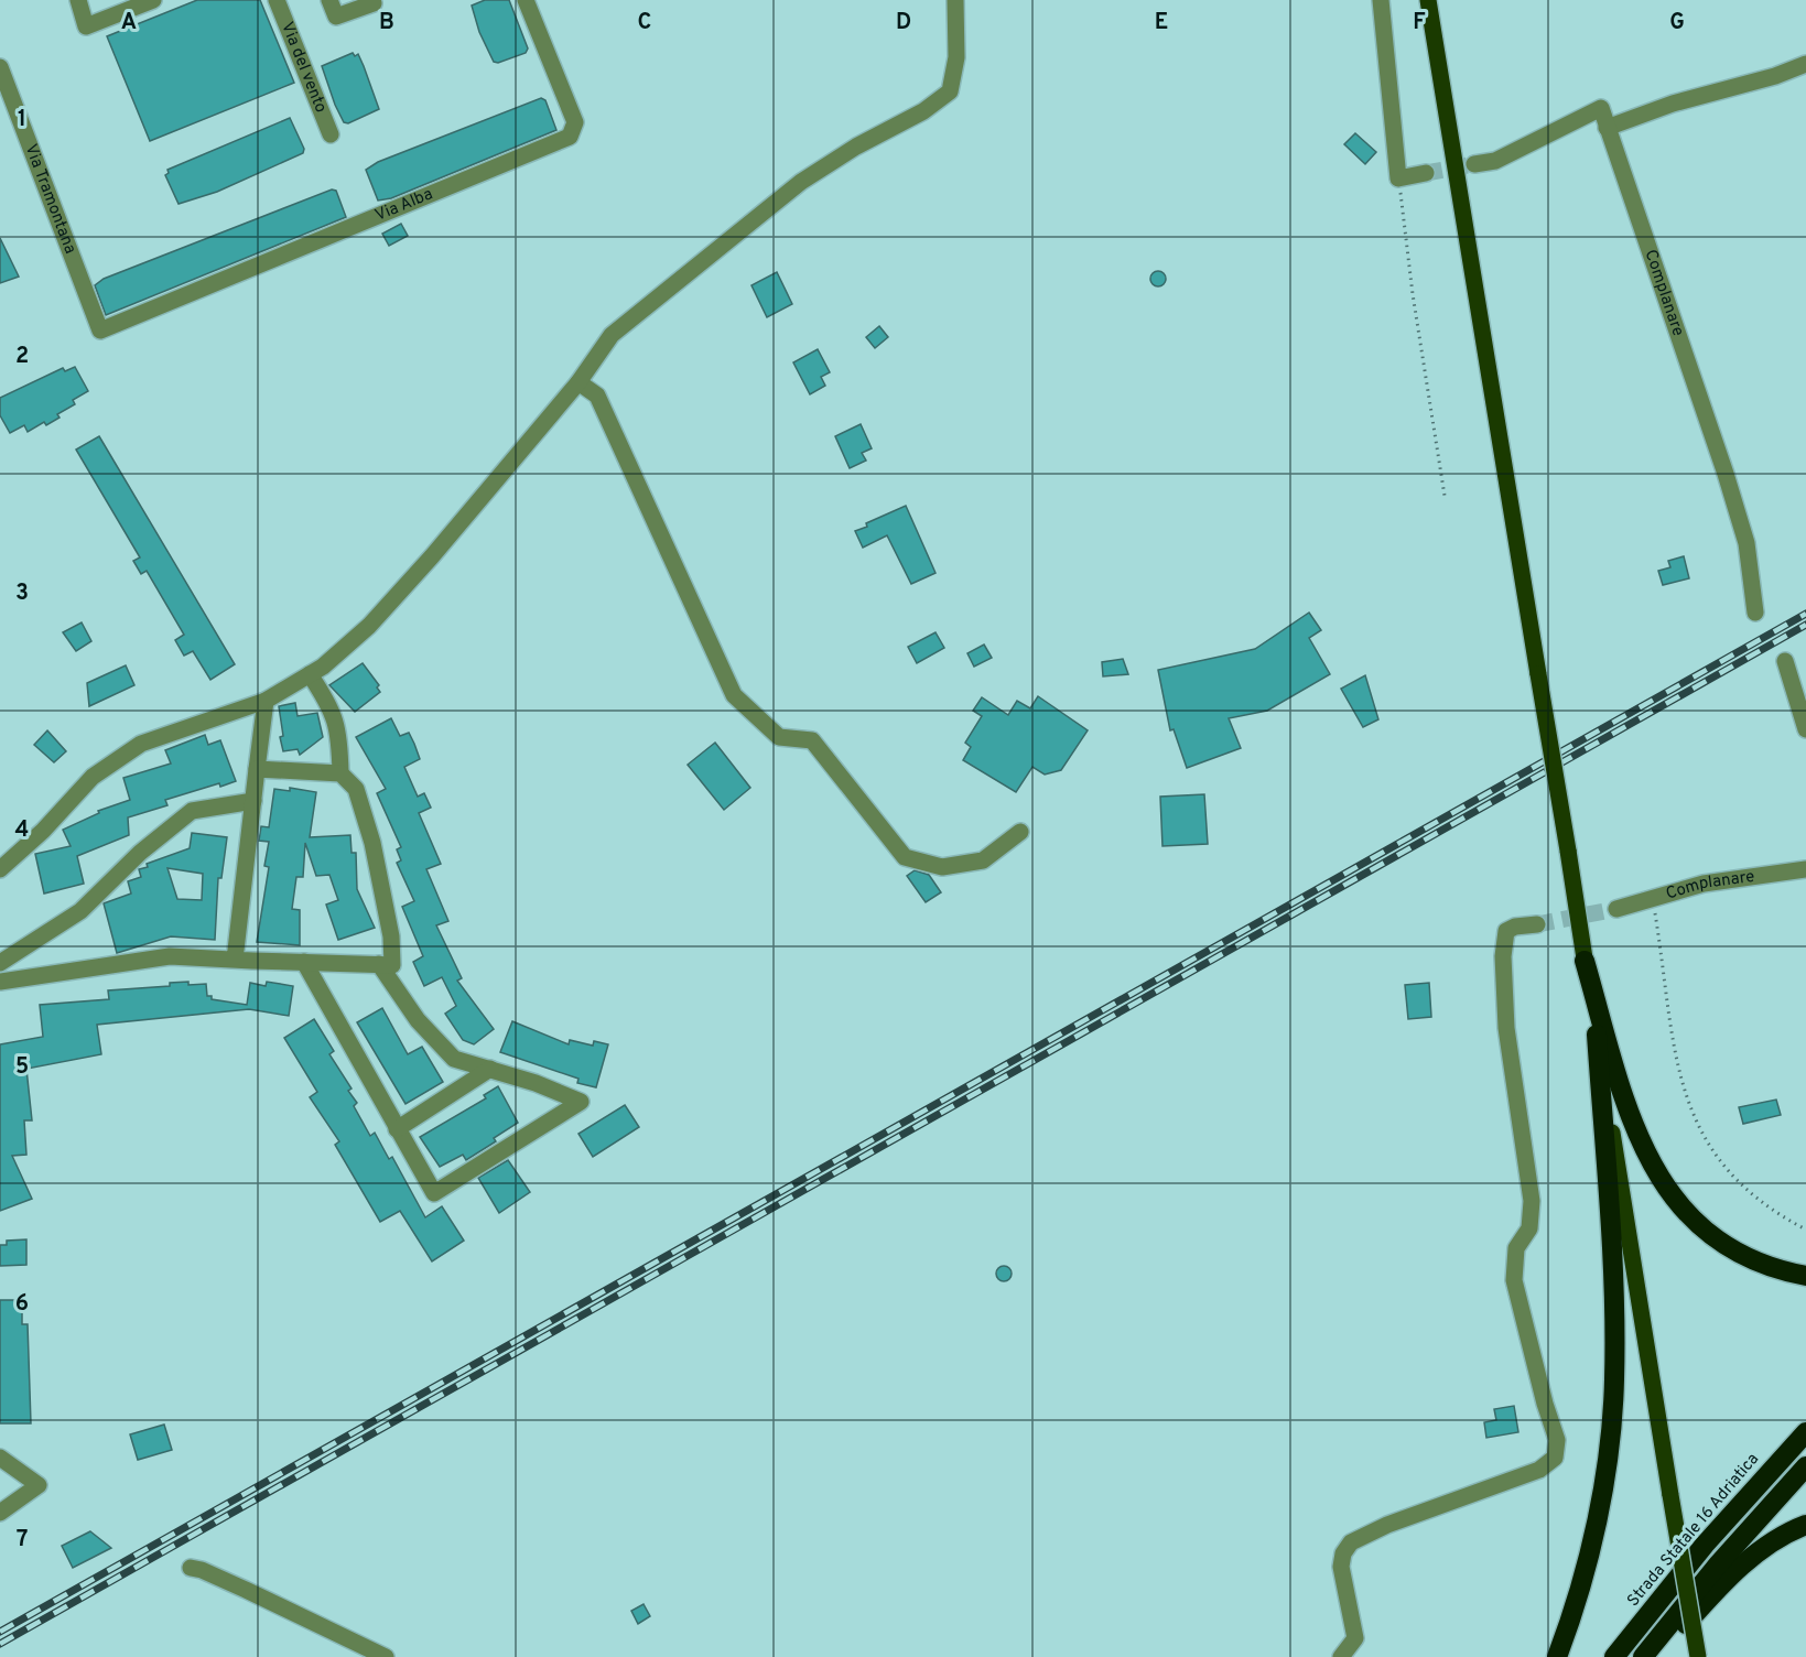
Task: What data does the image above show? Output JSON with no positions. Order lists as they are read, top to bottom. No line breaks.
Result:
{"streets":{"highway":["Strada Statale 16 Adriatica"],"street":["Via del vento","Via Tramontana","Via Alba","Complanare"]},"crossings":[["Via Tramontana","Via Alba"]],"grid":{"columns":["A","B","C","D","E","F","G"],"rows":["1","2","3","4","5","6","7"]}}
